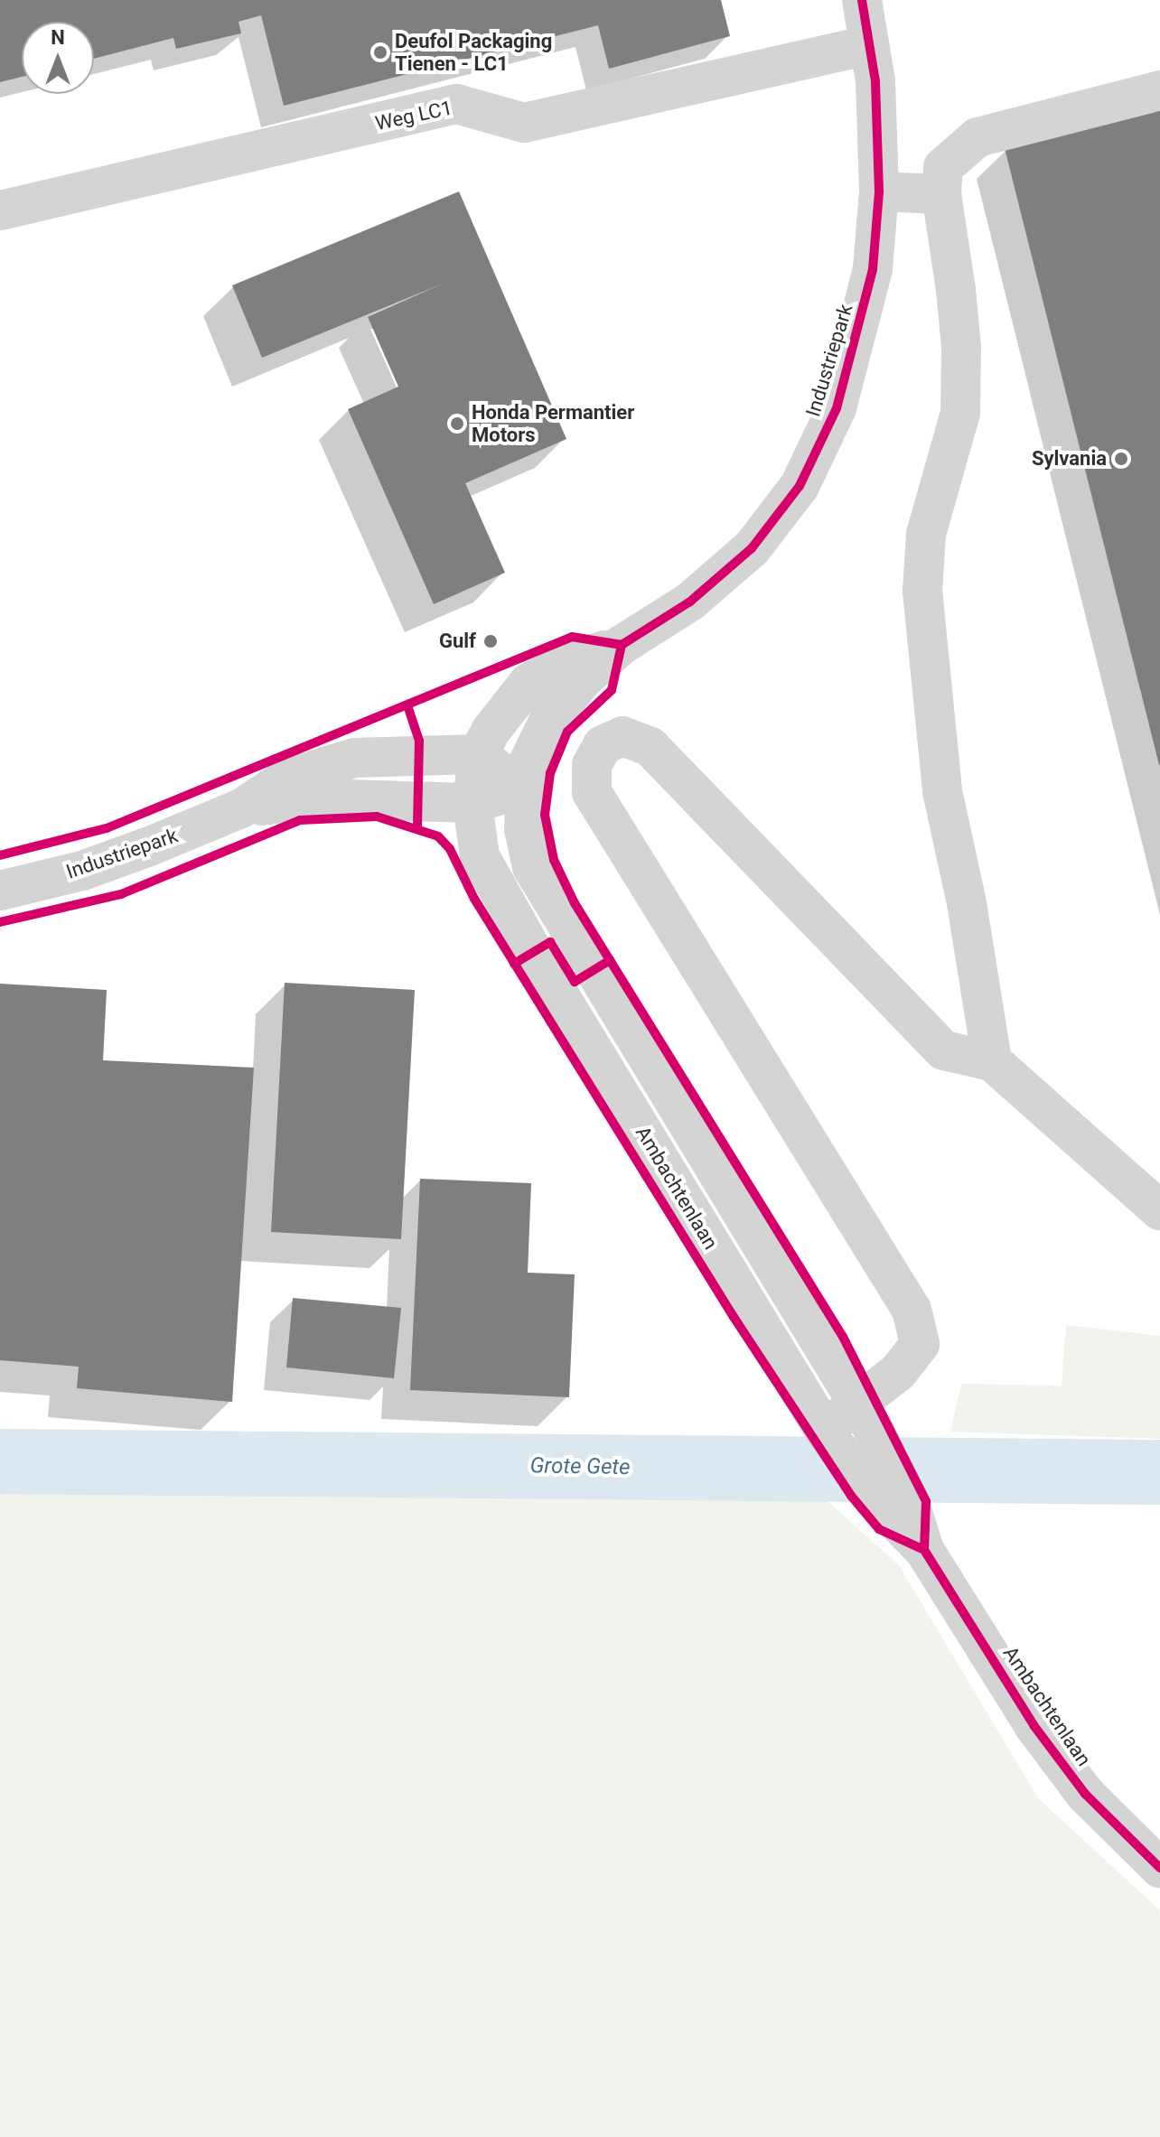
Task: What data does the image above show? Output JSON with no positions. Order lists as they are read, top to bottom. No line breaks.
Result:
{"streets":{"street":["Weg LC1","Industriepark","Ambachtenlaan"]},"crossings":[["Weg LC1","Industriepark"],["Industriepark","Ambachtenlaan"]],"water":["Grote Gete"],"places":["Deufol Packaging Tienen - LC1","Honda Permantier Motors","Sylvania","Gulf"],"north":"top"}
